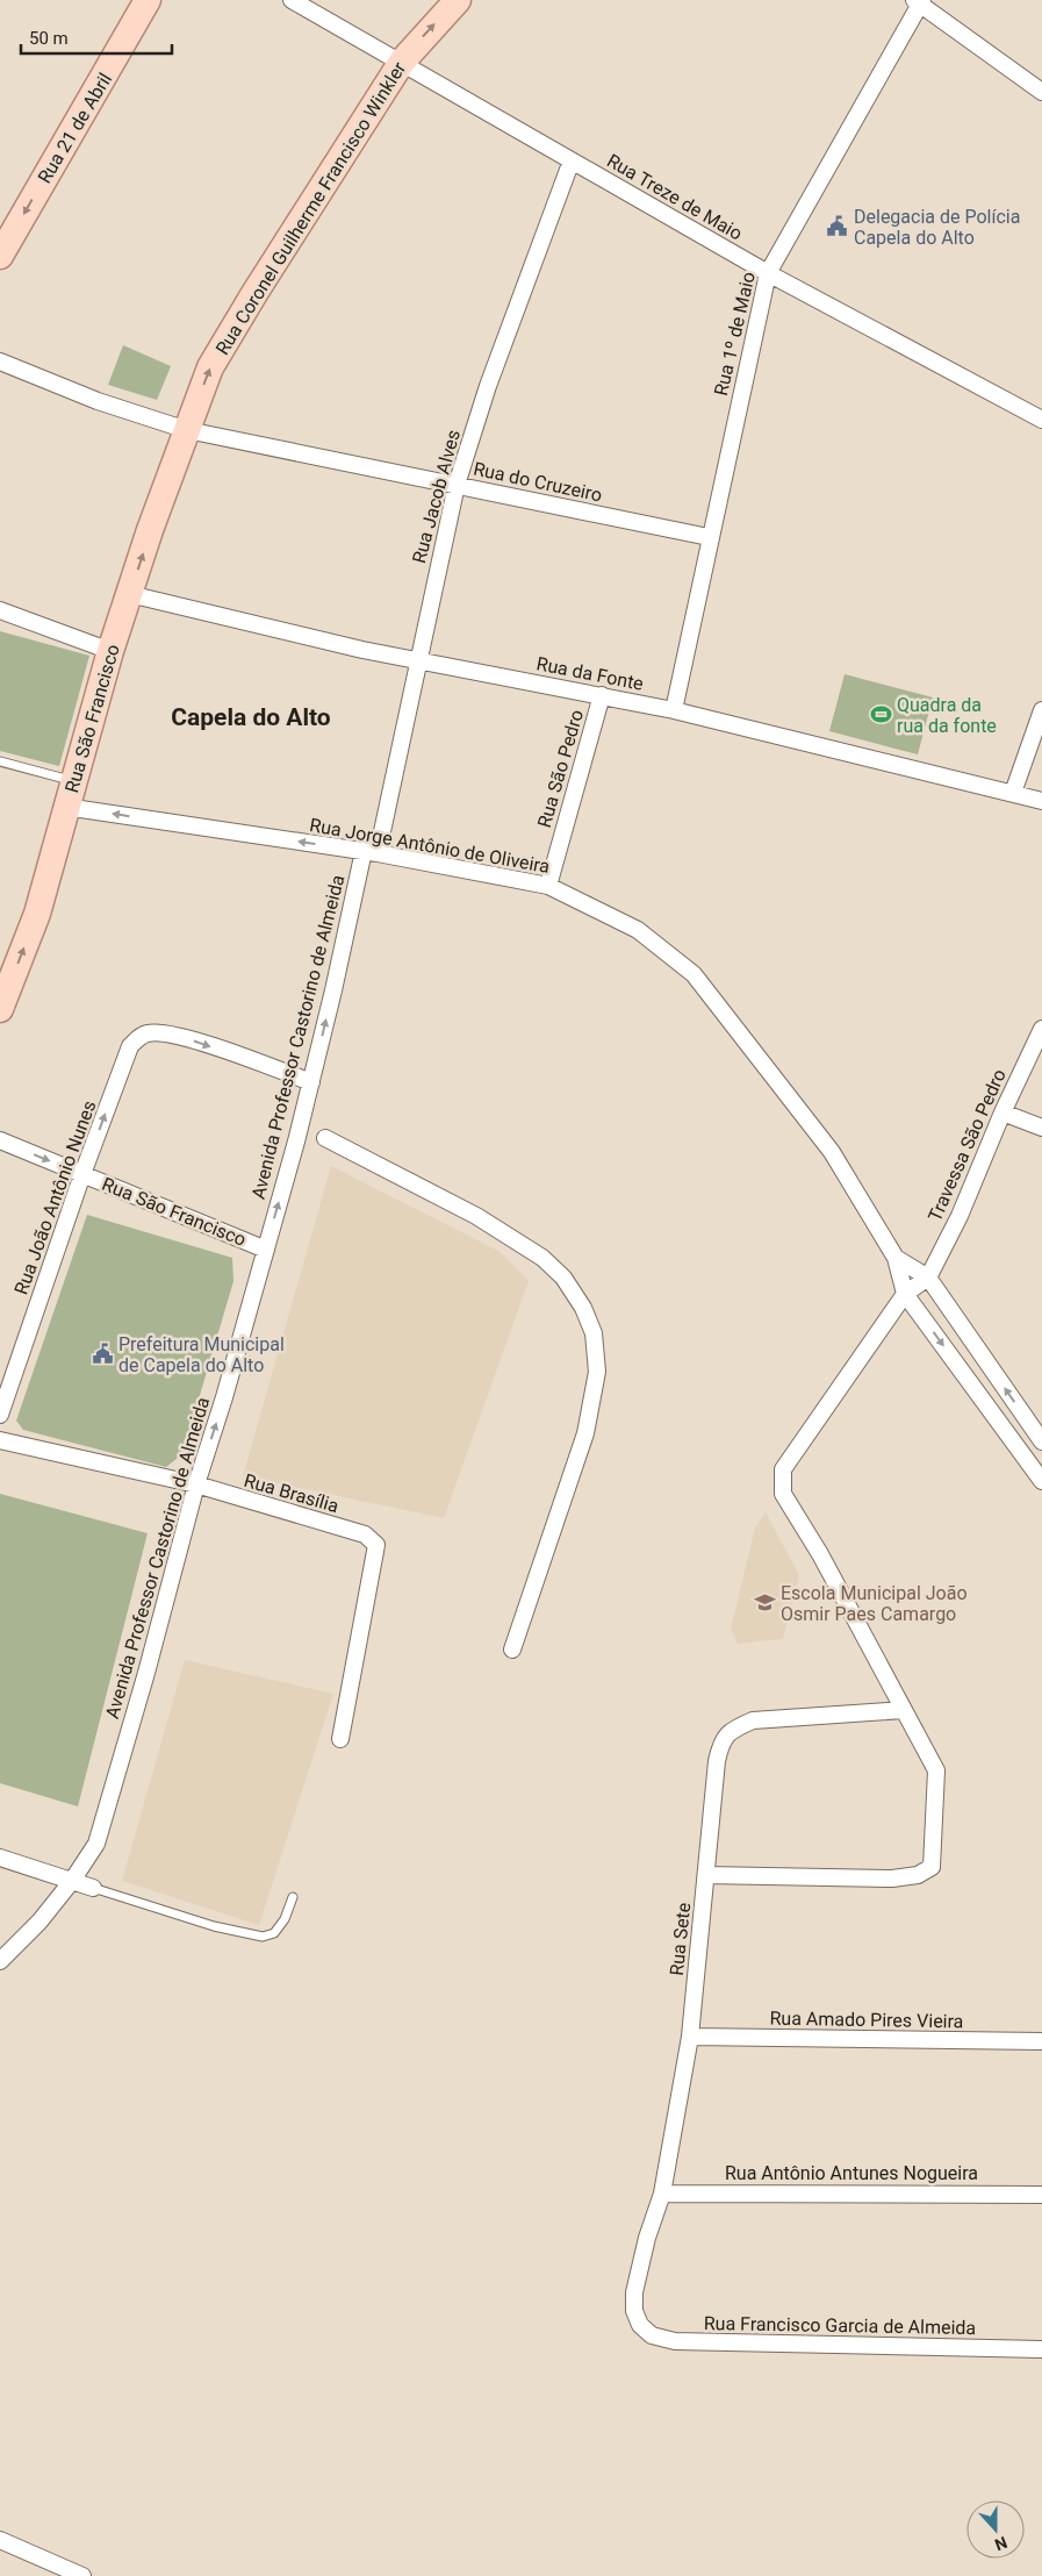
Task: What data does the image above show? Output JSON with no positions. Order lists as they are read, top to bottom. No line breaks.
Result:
{"streets":{"main road":["Rua 21 de Abril","Rua Coronel Guilherme Francisco Winkler","Rua São Francisco"],"street":["Rua Treze de Maio","Rua 1º de Maio","Rua do Cruzeiro","Rua Jacob Alves","Rua da Fonte","Rua São Pedro","Rua Jorge Antônio de Oliveira","Avenida Professor Castorino de Almeida","Travessa São Pedro","Rua João Antônio Nunes","Rua Brasília","Rua Sete","Rua Amado Pires Vieira","Rua Antônio Antunes Nogueira","Rua Francisco Garcia de Almeida"]},"crossings":[["Rua Treze de Maio","Rua Coronel Guilherme Francisco Winkler"],["Rua Treze de Maio","Rua 1º de Maio"],["Rua Treze de Maio","Rua Jacob Alves"],["Rua Coronel Guilherme Francisco Winkler","Rua do Cruzeiro"],["Rua Coronel Guilherme Francisco Winkler","Rua São Francisco"],["Rua 1º de Maio","Rua do Cruzeiro"],["Rua 1º de Maio","Rua da Fonte"],["Rua do Cruzeiro","Rua Jacob Alves"],["Rua do Cruzeiro","Rua São Francisco"],["Rua Jacob Alves","Rua da Fonte"],["Rua Jacob Alves","Rua Jorge Antônio de Oliveira"],["Rua Jacob Alves","Avenida Professor Castorino de Almeida"],["Rua da Fonte","Rua São Francisco"],["Rua da Fonte","Rua São Pedro"],["Rua São Francisco","Rua Jorge Antônio de Oliveira"],["Rua São Francisco","Avenida Professor Castorino de Almeida"],["Rua São Francisco","Rua João Antônio Nunes"],["Rua São Pedro","Rua Jorge Antônio de Oliveira"],["Rua Jorge Antônio de Oliveira","Avenida Professor Castorino de Almeida"],["Avenida Professor Castorino de Almeida","Rua João Antônio Nunes"],["Avenida Professor Castorino de Almeida","Rua Brasília"],["Rua Sete","Rua Amado Pires Vieira"],["Rua Sete","Rua Antônio Antunes Nogueira"],["Rua Sete","Rua Francisco Garcia de Almeida"]],"one_way":["Rua 21 de Abril","Rua Coronel Guilherme Francisco Winkler","Rua São Francisco","Avenida Professor Castorino de Almeida"],"districts":["Capela do Alto"],"places":{"public building":["Delegacia de Polícia Capela do Alto","Prefeitura Municipal de Capela do Alto"],"sports":["Quadra da rua da fonte"],"school or university":["Escola Municipal João Osmir Paes Camargo"]},"scale_bar":"50 m","north":"bottom"}
